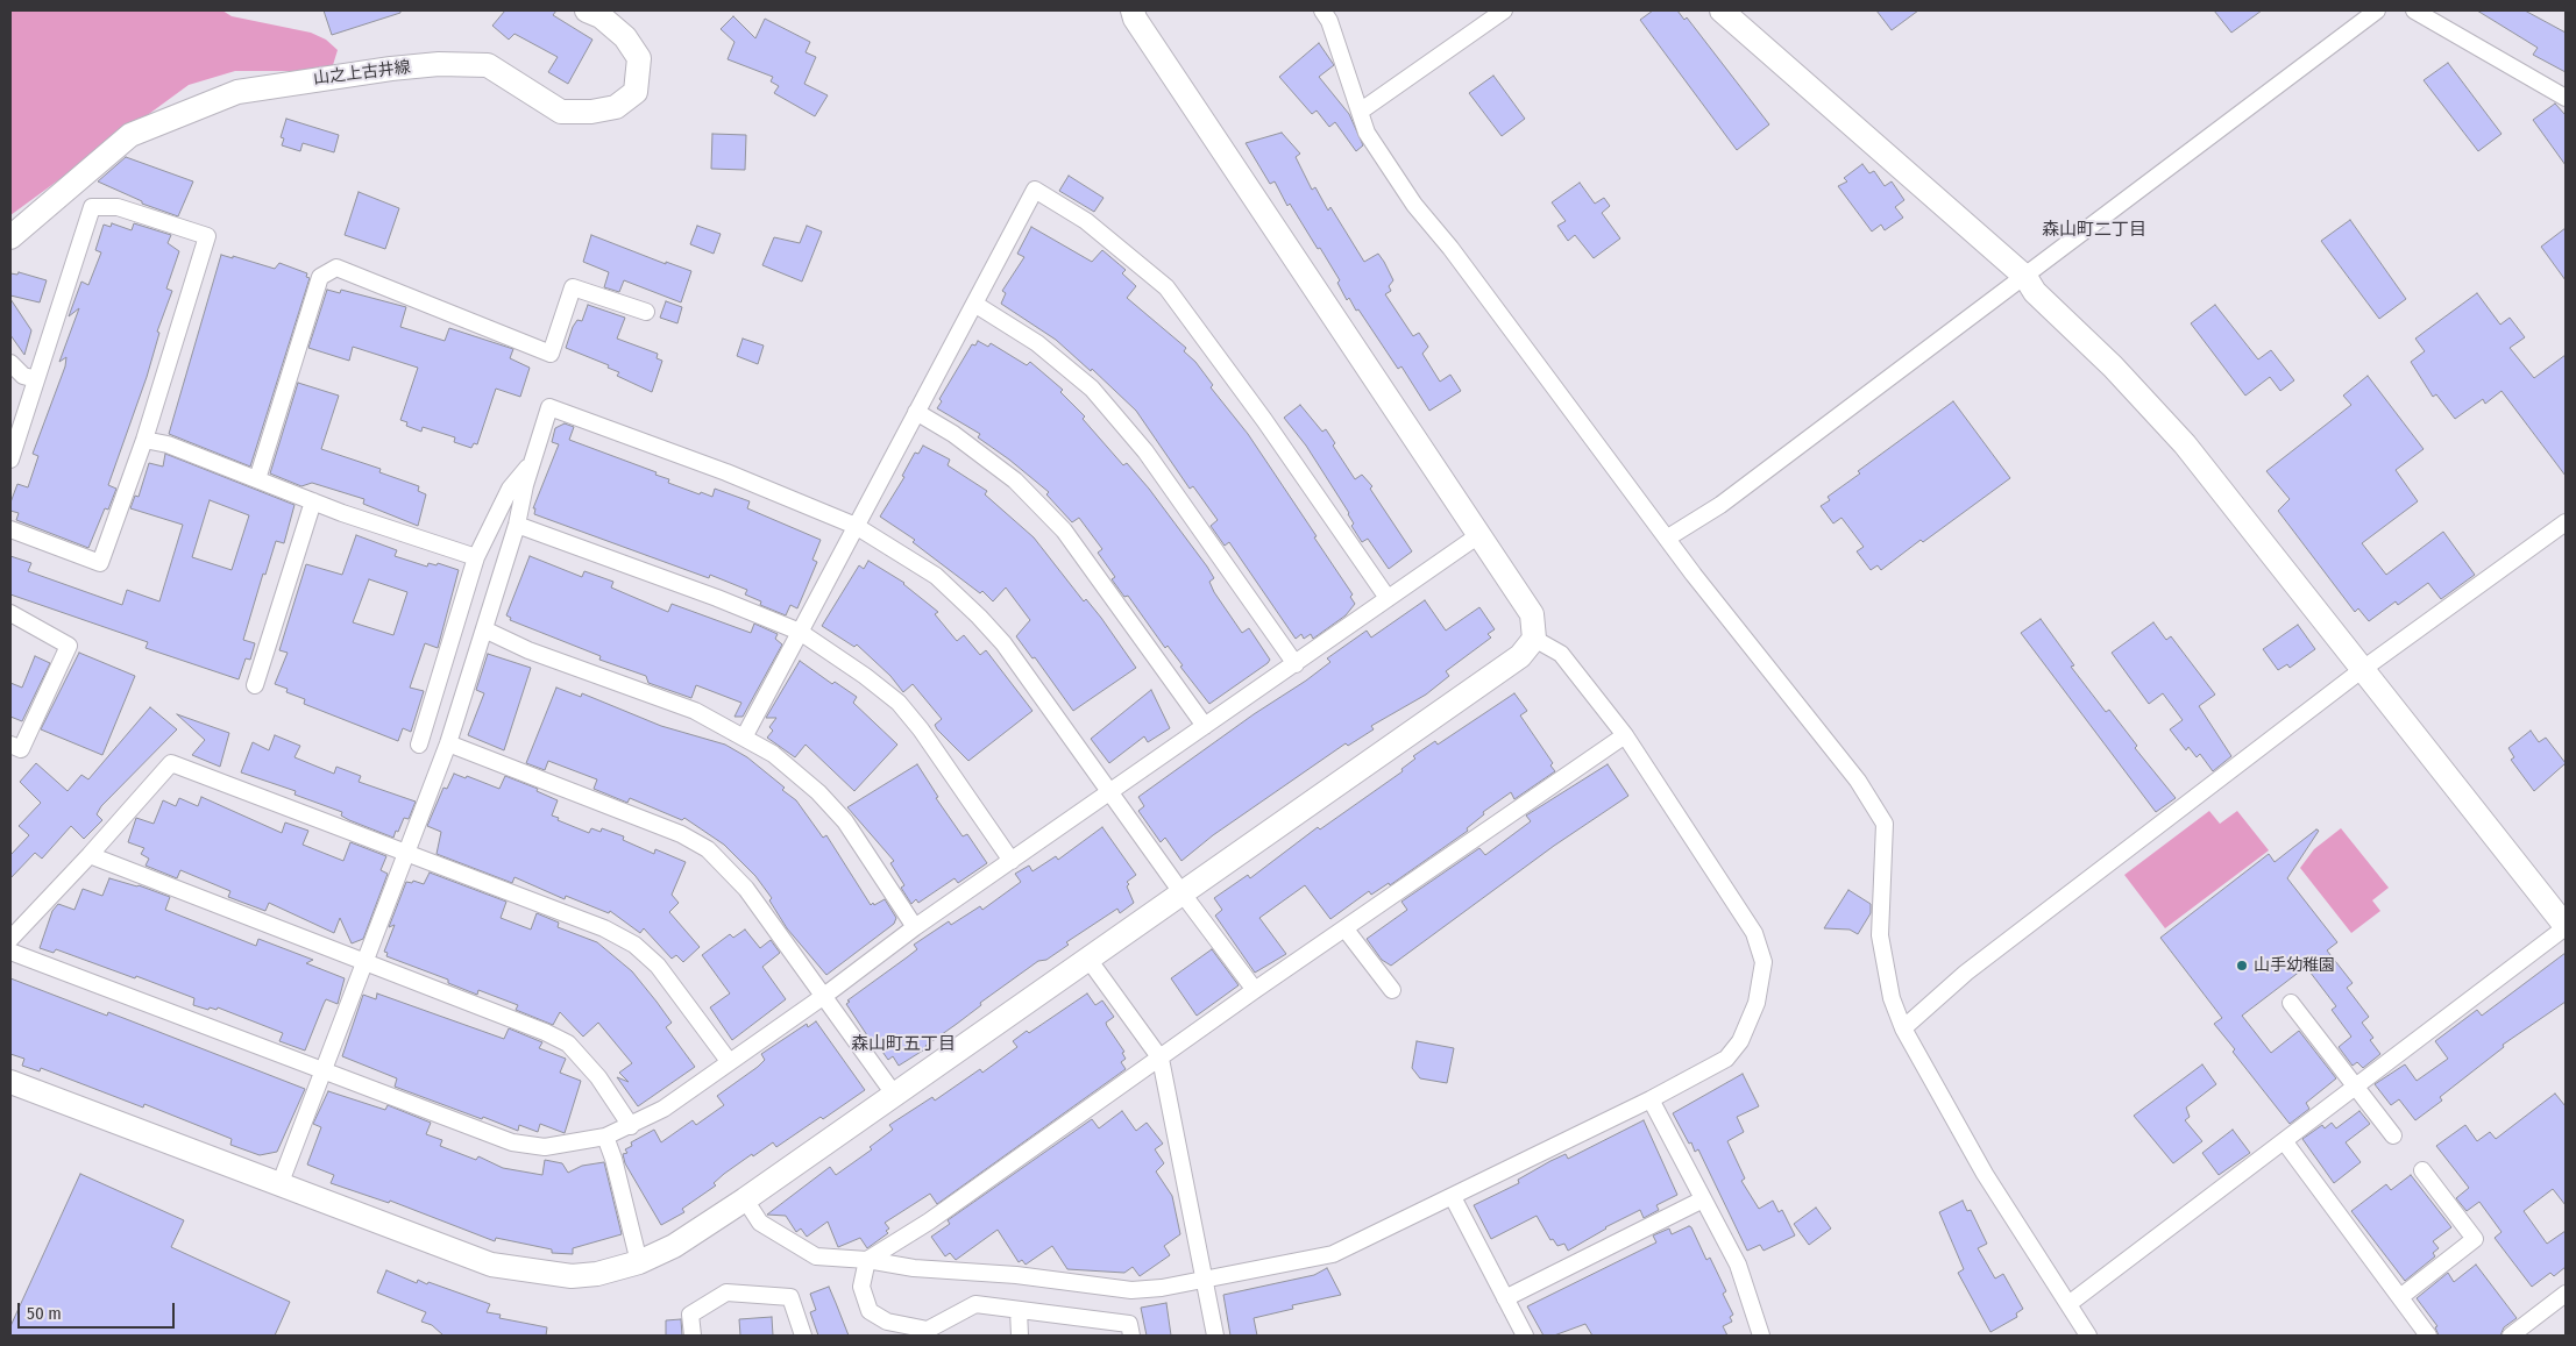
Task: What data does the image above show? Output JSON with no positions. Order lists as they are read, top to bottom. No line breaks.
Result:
{"streets":{"street":["山之上古井線"]},"districts":["森山町二丁目","森山町五丁目"],"places":["山手幼稚園"],"scale_bar":"50 m"}
